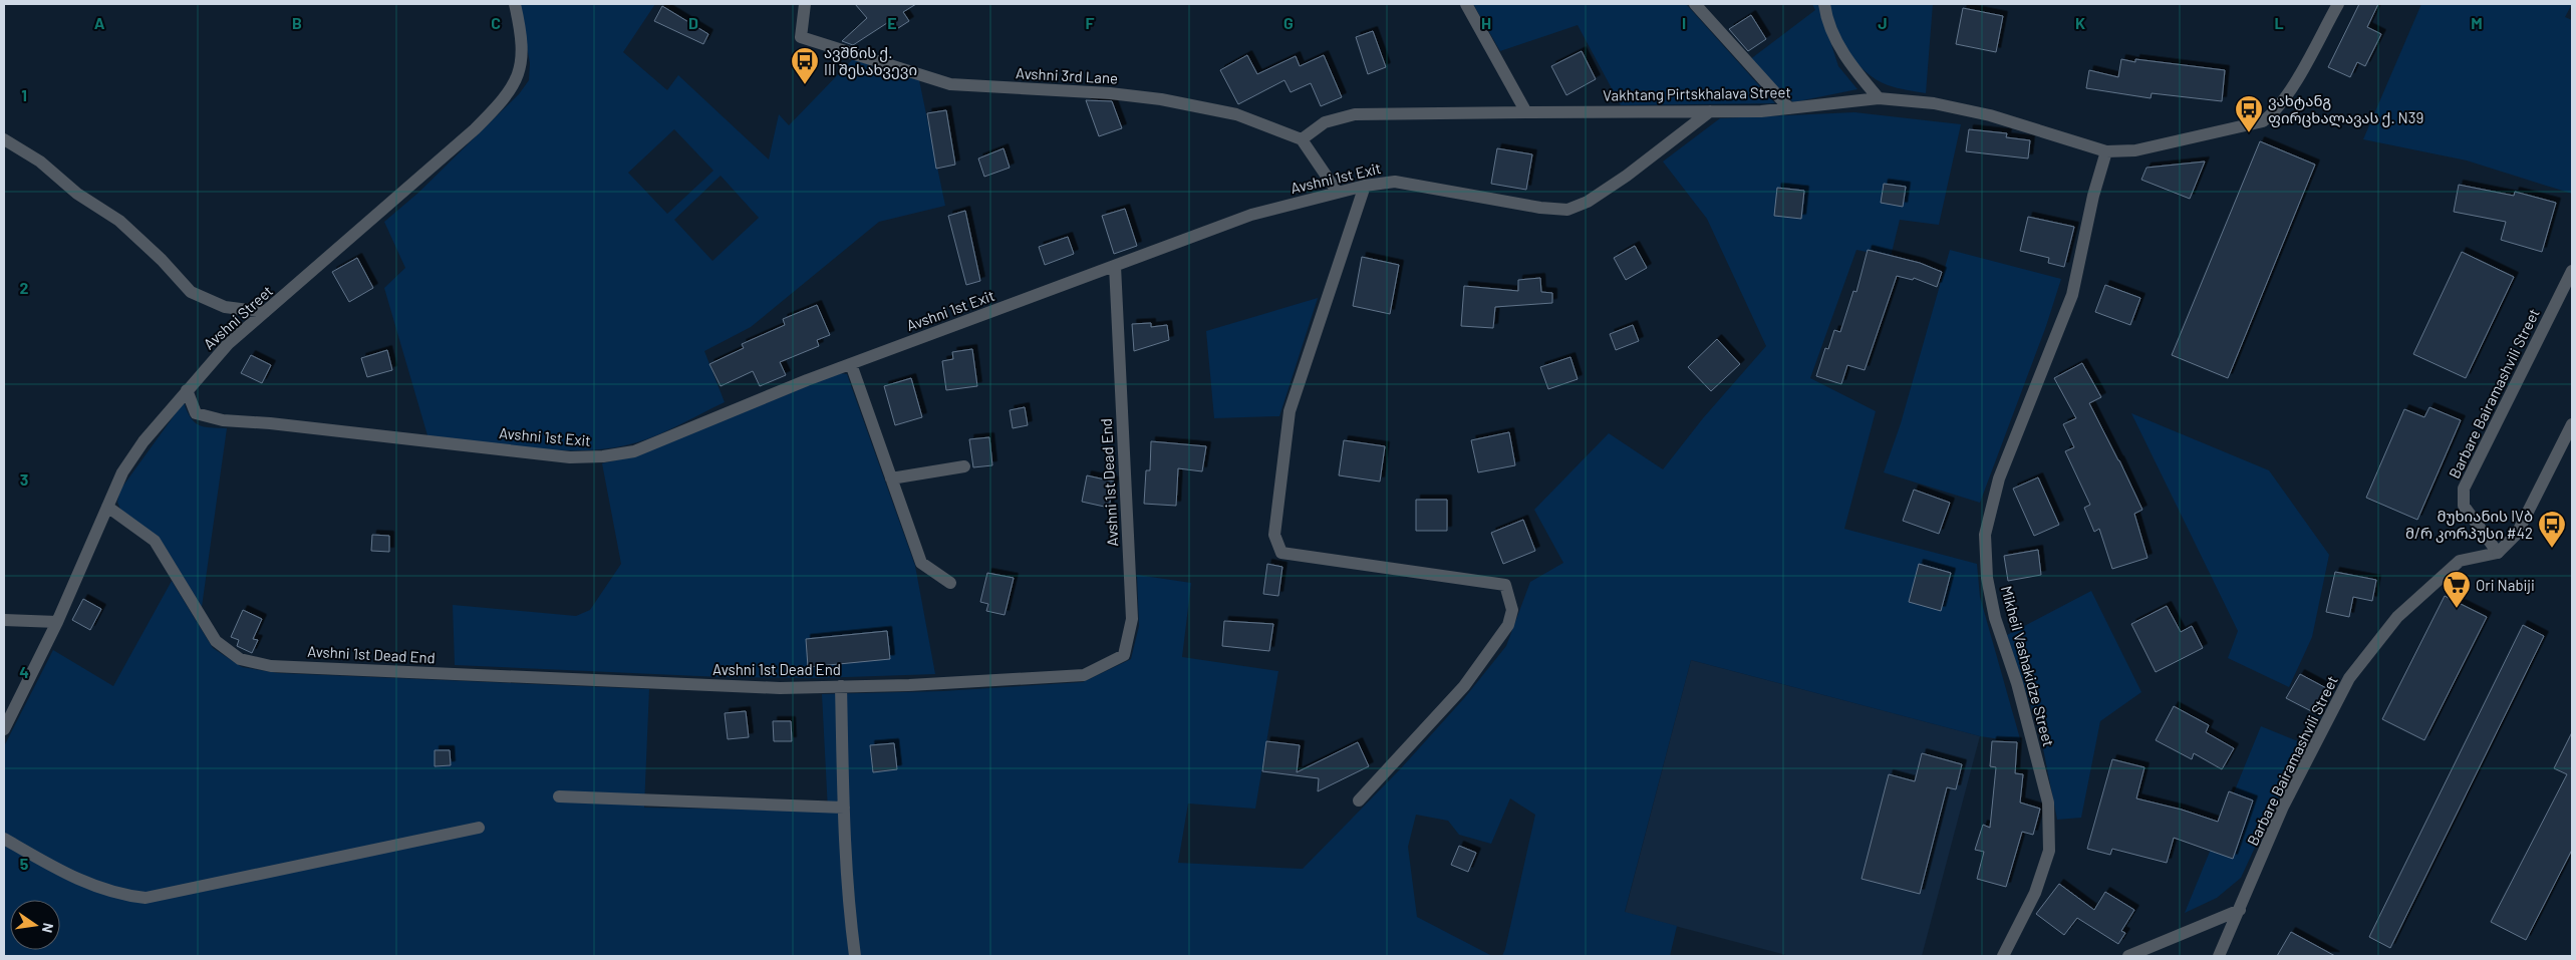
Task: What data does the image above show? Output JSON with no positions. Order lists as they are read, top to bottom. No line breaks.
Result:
{"streets":{"street":["Avshni 3rd Lane","Vakhtang Pirtskhalava Street","Avshni 1st Exit","Avshni Street","Barbare Bairamashvili Street","Avshni 1st Dead End","Mikheil Vashakidze Street"]},"crossings":[["Avshni 3rd Lane","Vakhtang Pirtskhalava Street"],["Vakhtang Pirtskhalava Street","Avshni 1st Exit"],["Vakhtang Pirtskhalava Street","Mikheil Vashakidze Street"],["Avshni 1st Exit","Avshni Street"],["Avshni 1st Exit","Avshni 1st Dead End"],["Avshni Street","Avshni 1st Dead End"]],"places":{"bus stop":["ავშნის ქ. III შესახვევი","ვახტანგ ფირცხალავას ქ. N39","მუხიანის IVბ მ/რ კორპუსი #42"],"supermarket":["Ori Nabiji"]},"north":"right","grid":{"columns":["A","B","C","D","E","F","G","H","I","J","K","L","M"],"rows":["1","2","3","4","5"]}}
